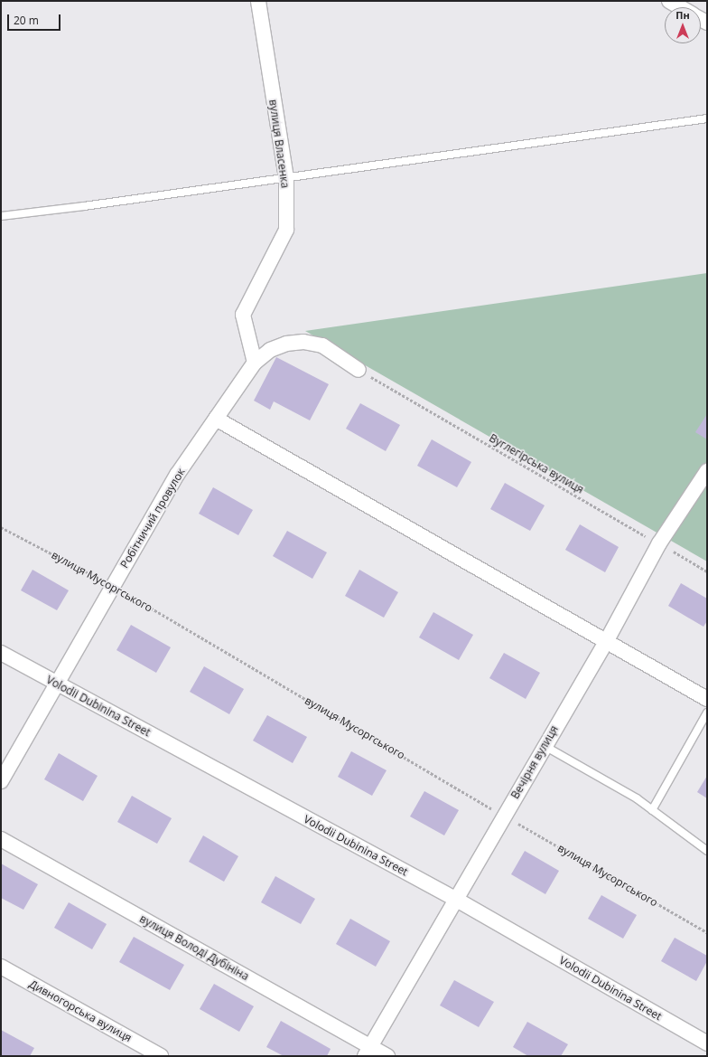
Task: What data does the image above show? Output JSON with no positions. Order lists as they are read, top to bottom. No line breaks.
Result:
{"streets":{"street":["вулиця Власенка","Робітничий провулок","Volodii Dubinina Street","Вечірня вулиця","вулиця Володі Дубініна","Дивногорська вулиця"],"path":["Вуглегірська вулиця","вулиця Мусоргського"]},"crossings":[["вулиця Власенка","Робітничий провулок"],["Вуглегірська вулиця","Робітничий провулок"],["Вуглегірська вулиця","Вечірня вулиця"],["Робітничий провулок","вулиця Мусоргського"],["Робітничий провулок","Volodii Dubinina Street"],["вулиця Мусоргського","Вечірня вулиця"],["Volodii Dubinina Street","Вечірня вулиця"],["Вечірня вулиця","вулиця Володі Дубініна"]],"scale_bar":"20 m","north":"top"}
